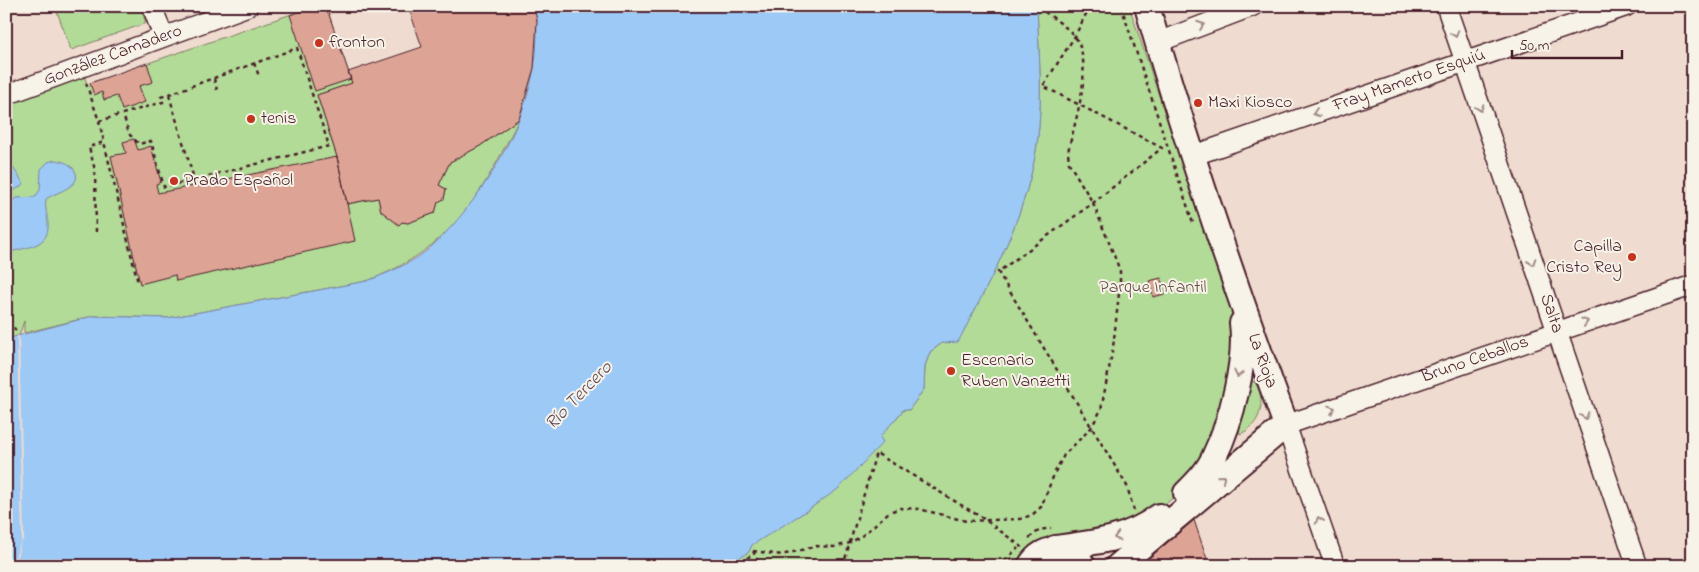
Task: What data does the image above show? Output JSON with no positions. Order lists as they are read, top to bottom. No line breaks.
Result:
{"streets":{"main road":["La Rioja"],"street":["González Camadero","Fray Mamerto Esquiú","Salta","Bruno Ceballos"]},"crossings":[["Fray Mamerto Esquiú","Salta"],["Fray Mamerto Esquiú","La Rioja"],["Salta","Bruno Ceballos"],["Bruno Ceballos","La Rioja"]],"one_way":["Salta","Bruno Ceballos"],"water":["Río Tercero"],"parks":["Parque Infantil"],"places":["fronton","Maxi Kiosco","tenis","Prado Español","Capilla Cristo Rey","Escenario Ruben Vanzetti"],"scale_bar":"50 m"}
